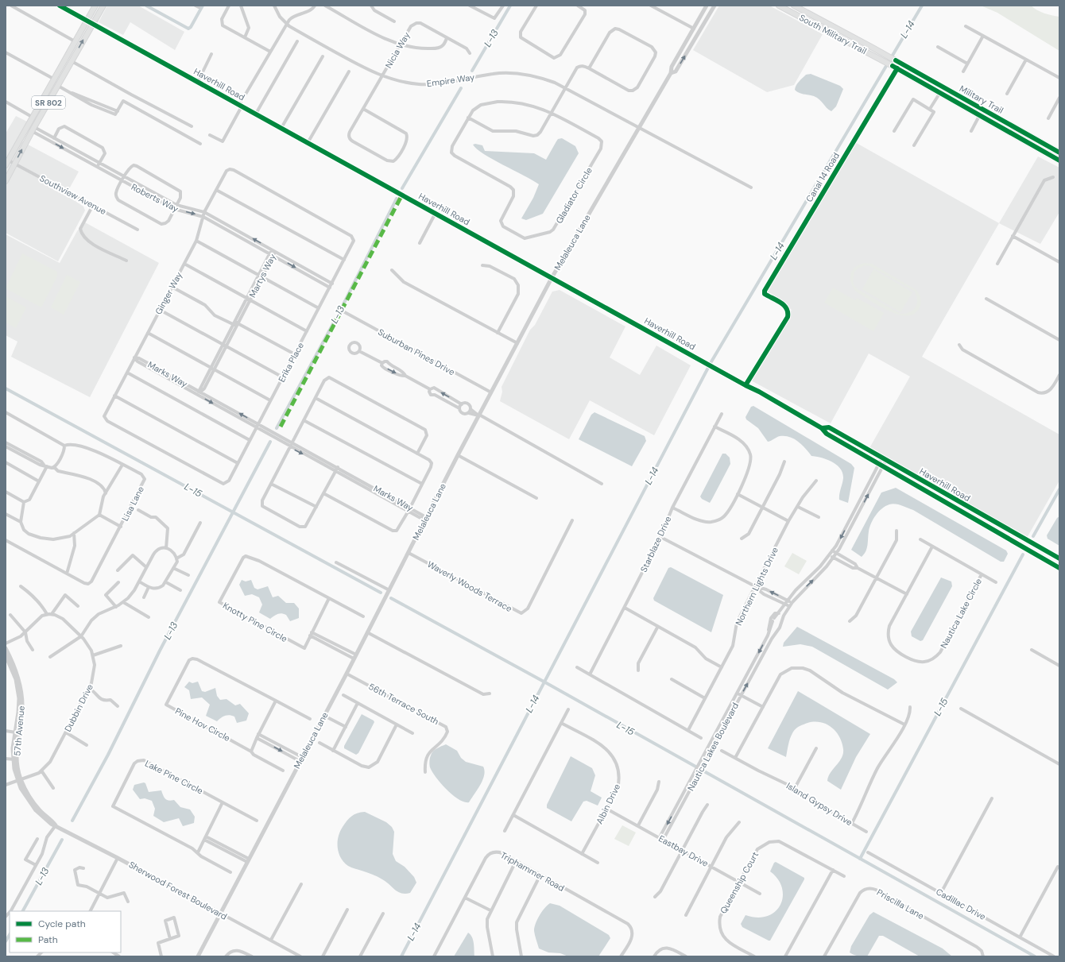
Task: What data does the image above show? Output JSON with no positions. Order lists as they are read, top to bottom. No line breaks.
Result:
{"streets":{"main road":["South Military Trail","Military Trail","SR 802"],"street":["Nicia Way","Empire Way","Haverhill Road","Canal 14 Road","Southview Avenue","Gladiator Circle","Roberts Way","Melaleuca Lane","Martys Way","Ginger Way","Suburban Pines Drive","Erika Place","Marks Way","Lisa Lane","Starblaze Drive","Waverly Woods Terrace","Northern Lights Drive","Nautica Lake Circle","Knotty Pine Circle","56th Terrace South","Dubbin Drive","Pine Hov Circle","57th Avenue","Nautica Lakes Boulevard","Lake Pine Circle","Albin Drive","Island Gypsy Drive","Eastbay Drive","Triphammer Road","Queenship Court","Sherwood Forest Boulevard","Priscilla Lane","Cadillac Drive"]},"crossings":[["South Military Trail","Military Trail"],["Nicia Way","Empire Way"],["Empire Way","Melaleuca Lane"],["Haverhill Road","SR 802"],["Haverhill Road","Canal 14 Road"],["Haverhill Road","Melaleuca Lane"],["Haverhill Road","Nautica Lakes Boulevard"],["Military Trail","Canal 14 Road"],["SR 802","Southview Avenue"],["SR 802","Roberts Way"],["Roberts Way","Martys Way"],["Roberts Way","Ginger Way"],["Roberts Way","Erika Place"],["Melaleuca Lane","Suburban Pines Drive"],["Melaleuca Lane","Marks Way"],["Melaleuca Lane","Waverly Woods Terrace"],["Melaleuca Lane","56th Terrace South"],["Melaleuca Lane","Sherwood Forest Boulevard"],["Martys Way","Marks Way"],["Ginger Way","Erika Place"],["Ginger Way","Marks Way"],["Erika Place","Marks Way"],["Dubbin Drive","57th Avenue"],["57th Avenue","Sherwood Forest Boulevard"],["Nautica Lakes Boulevard","Eastbay Drive"],["Albin Drive","Eastbay Drive"],["Eastbay Drive","Queenship Court"]],"water":["L-14","L-13","L-15"],"legend":["Cycle path","Path"]}
